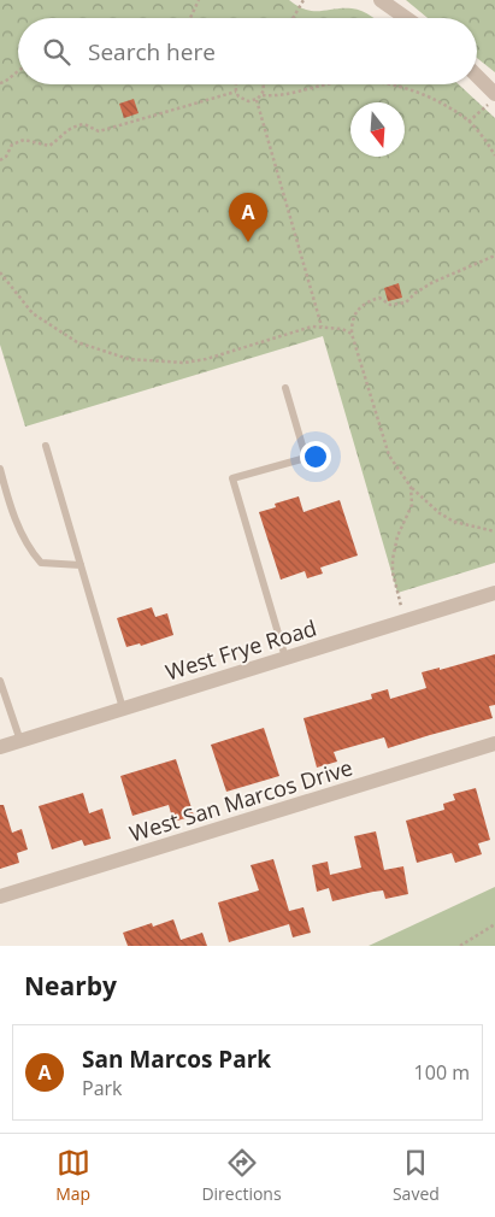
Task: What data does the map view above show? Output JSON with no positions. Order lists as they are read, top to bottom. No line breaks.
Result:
{"streets":{"street":["West Frye Road","West San Marcos Drive"]},"north":"bottom","page":{"search":"Search here","pins":"A","heading":"Nearby","list":[{"mark":"A","name":"San Marcos Park","note":"Park","value":"100 m"}],"nav":["Map","Directions","Saved"]}}
